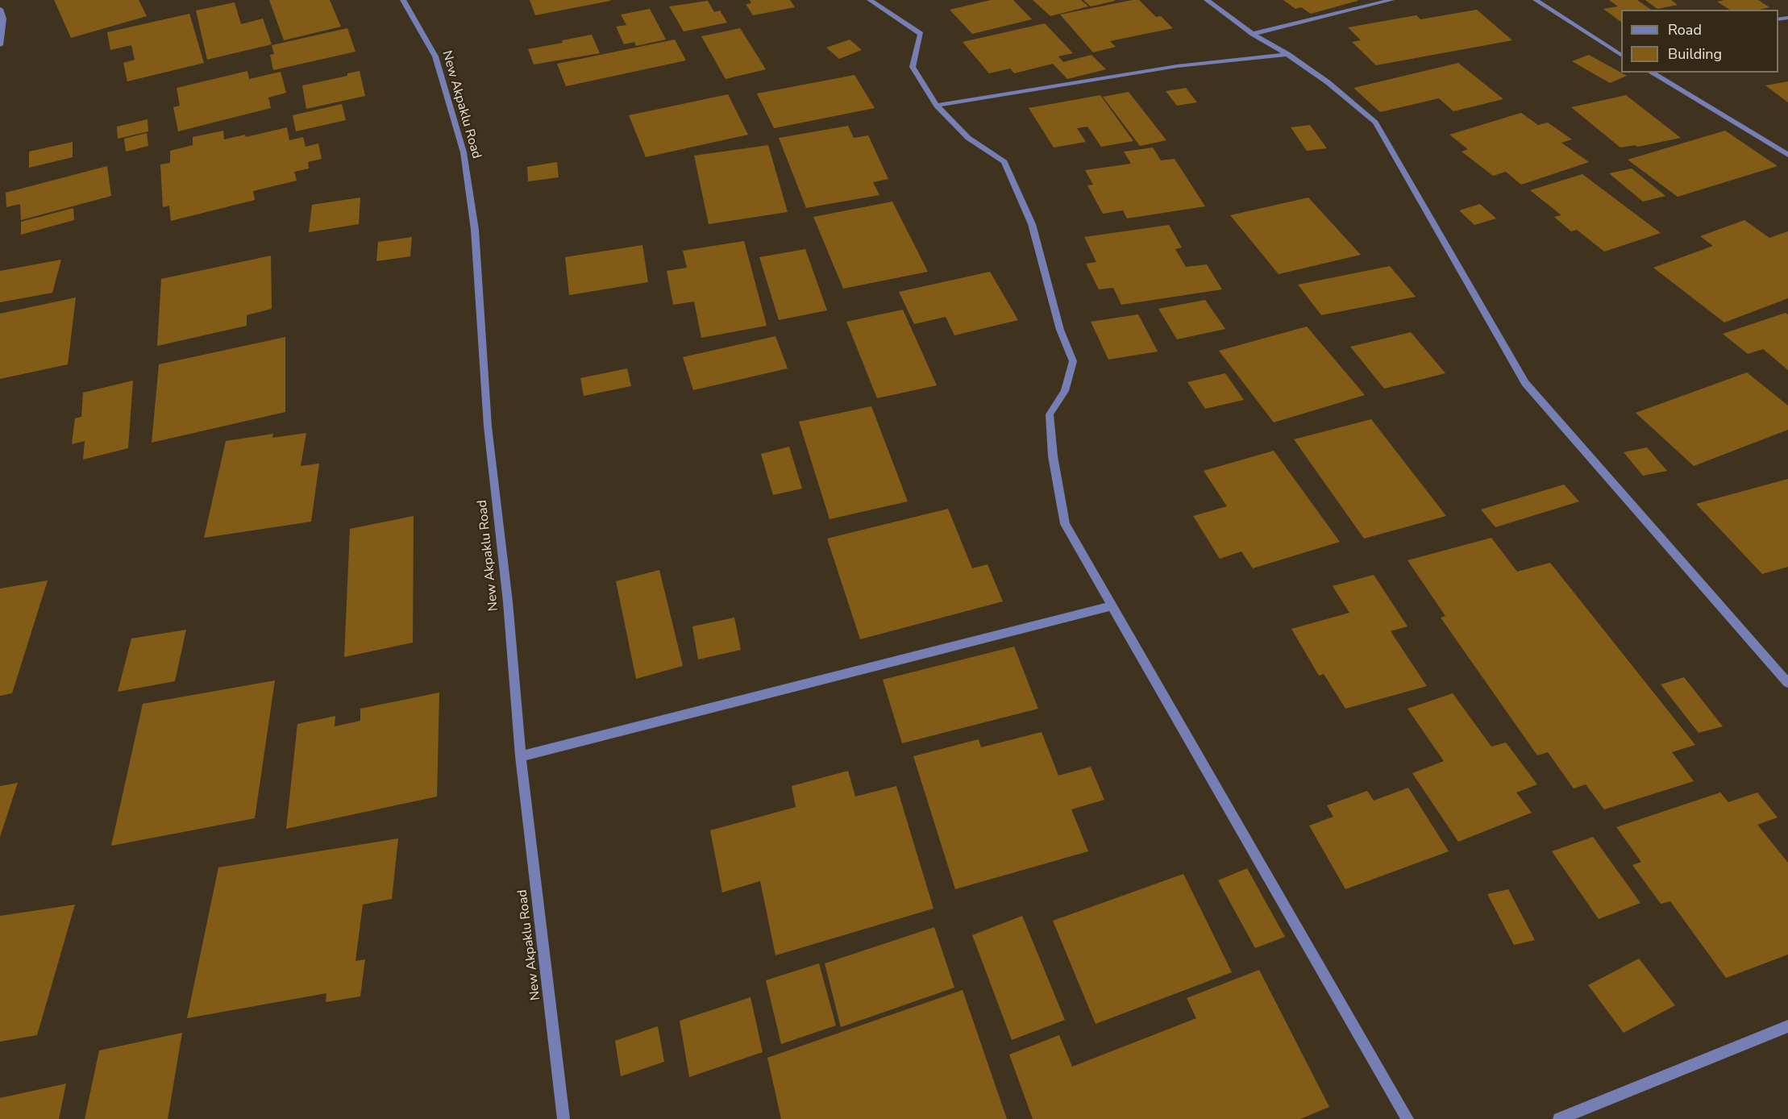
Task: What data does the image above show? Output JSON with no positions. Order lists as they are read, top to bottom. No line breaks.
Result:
{"streets":{"street":["New Akpaklu Road"]},"legend":["Road","Building"]}
